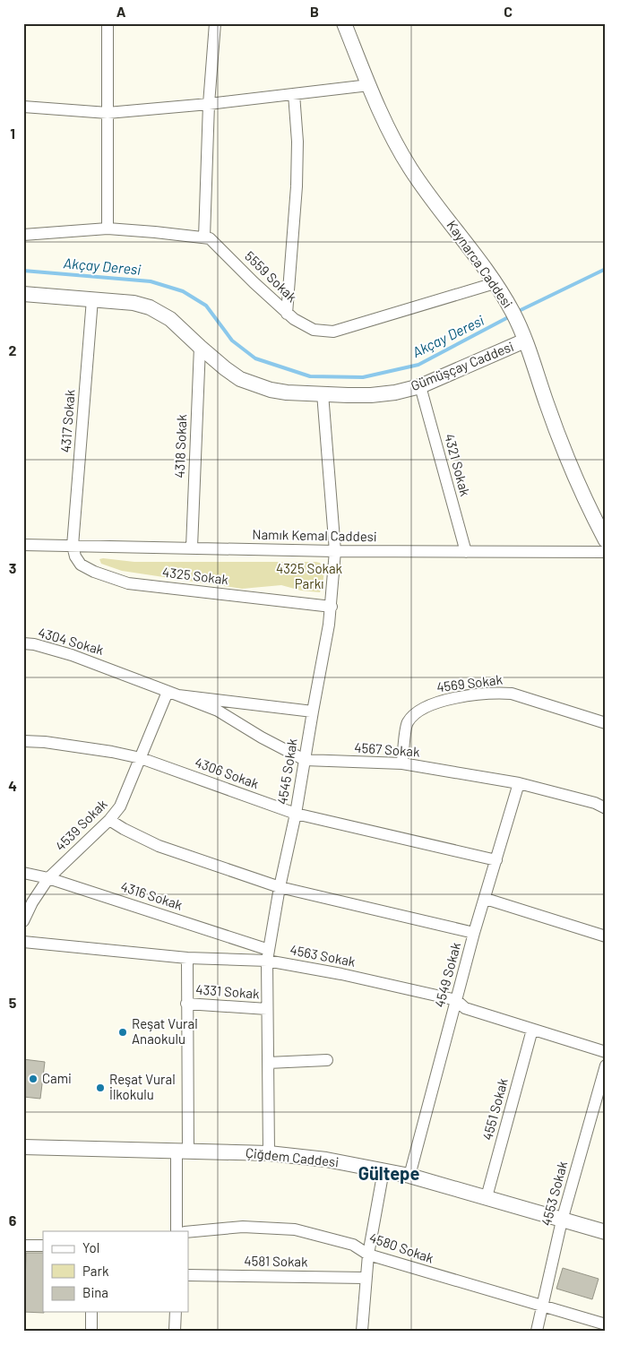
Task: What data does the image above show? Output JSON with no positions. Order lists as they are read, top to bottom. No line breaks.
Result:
{"streets":{"street":["Kaynarca Caddesi","5559 Sokak","Gümüşçay Caddesi","4317 Sokak","4318 Sokak","4321 Sokak","Namık Kemal Caddesi","4325 Sokak","4304 Sokak","4569 Sokak","4567 Sokak","4545 Sokak","4306 Sokak","4539 Sokak","4316 Sokak","4563 Sokak","4549 Sokak","4331 Sokak","4551 Sokak","Çiğdem Caddesi","4553 Sokak","4580 Sokak","4581 Sokak"]},"crossings":[["Kaynarca Caddesi","5559 Sokak"],["Kaynarca Caddesi","Gümüşçay Caddesi"],["Gümüşçay Caddesi","4317 Sokak"],["Gümüşçay Caddesi","4318 Sokak"],["Gümüşçay Caddesi","4321 Sokak"],["Gümüşçay Caddesi","4545 Sokak"],["4317 Sokak","Namık Kemal Caddesi"],["4317 Sokak","4325 Sokak"],["4318 Sokak","Namık Kemal Caddesi"],["4321 Sokak","Namık Kemal Caddesi"],["Namık Kemal Caddesi","4325 Sokak"],["Namık Kemal Caddesi","4545 Sokak"],["4325 Sokak","4545 Sokak"],["4304 Sokak","4567 Sokak"],["4304 Sokak","4539 Sokak"],["4569 Sokak","4567 Sokak"],["4567 Sokak","4545 Sokak"],["4567 Sokak","4539 Sokak"],["4567 Sokak","4549 Sokak"],["4545 Sokak","4306 Sokak"],["4545 Sokak","4316 Sokak"],["4545 Sokak","4563 Sokak"],["4545 Sokak","4331 Sokak"],["4545 Sokak","Çiğdem Caddesi"],["4306 Sokak","4539 Sokak"],["4306 Sokak","4549 Sokak"],["4539 Sokak","4316 Sokak"],["4316 Sokak","4563 Sokak"],["4563 Sokak","4549 Sokak"],["4563 Sokak","4551 Sokak"],["4549 Sokak","Çiğdem Caddesi"],["4551 Sokak","Çiğdem Caddesi"],["Çiğdem Caddesi","4553 Sokak"],["4553 Sokak","4580 Sokak"]],"districts":["Gültepe"],"water":["Akçay Deresi"],"parks":["4325 Sokak Parkı"],"places":["Reşat Vural Anaokulu","Cami","Reşat Vural İlkokulu"],"legend":["Yol","Park","Bina"],"grid":{"columns":["A","B","C"],"rows":["1","2","3","4","5","6"]}}
